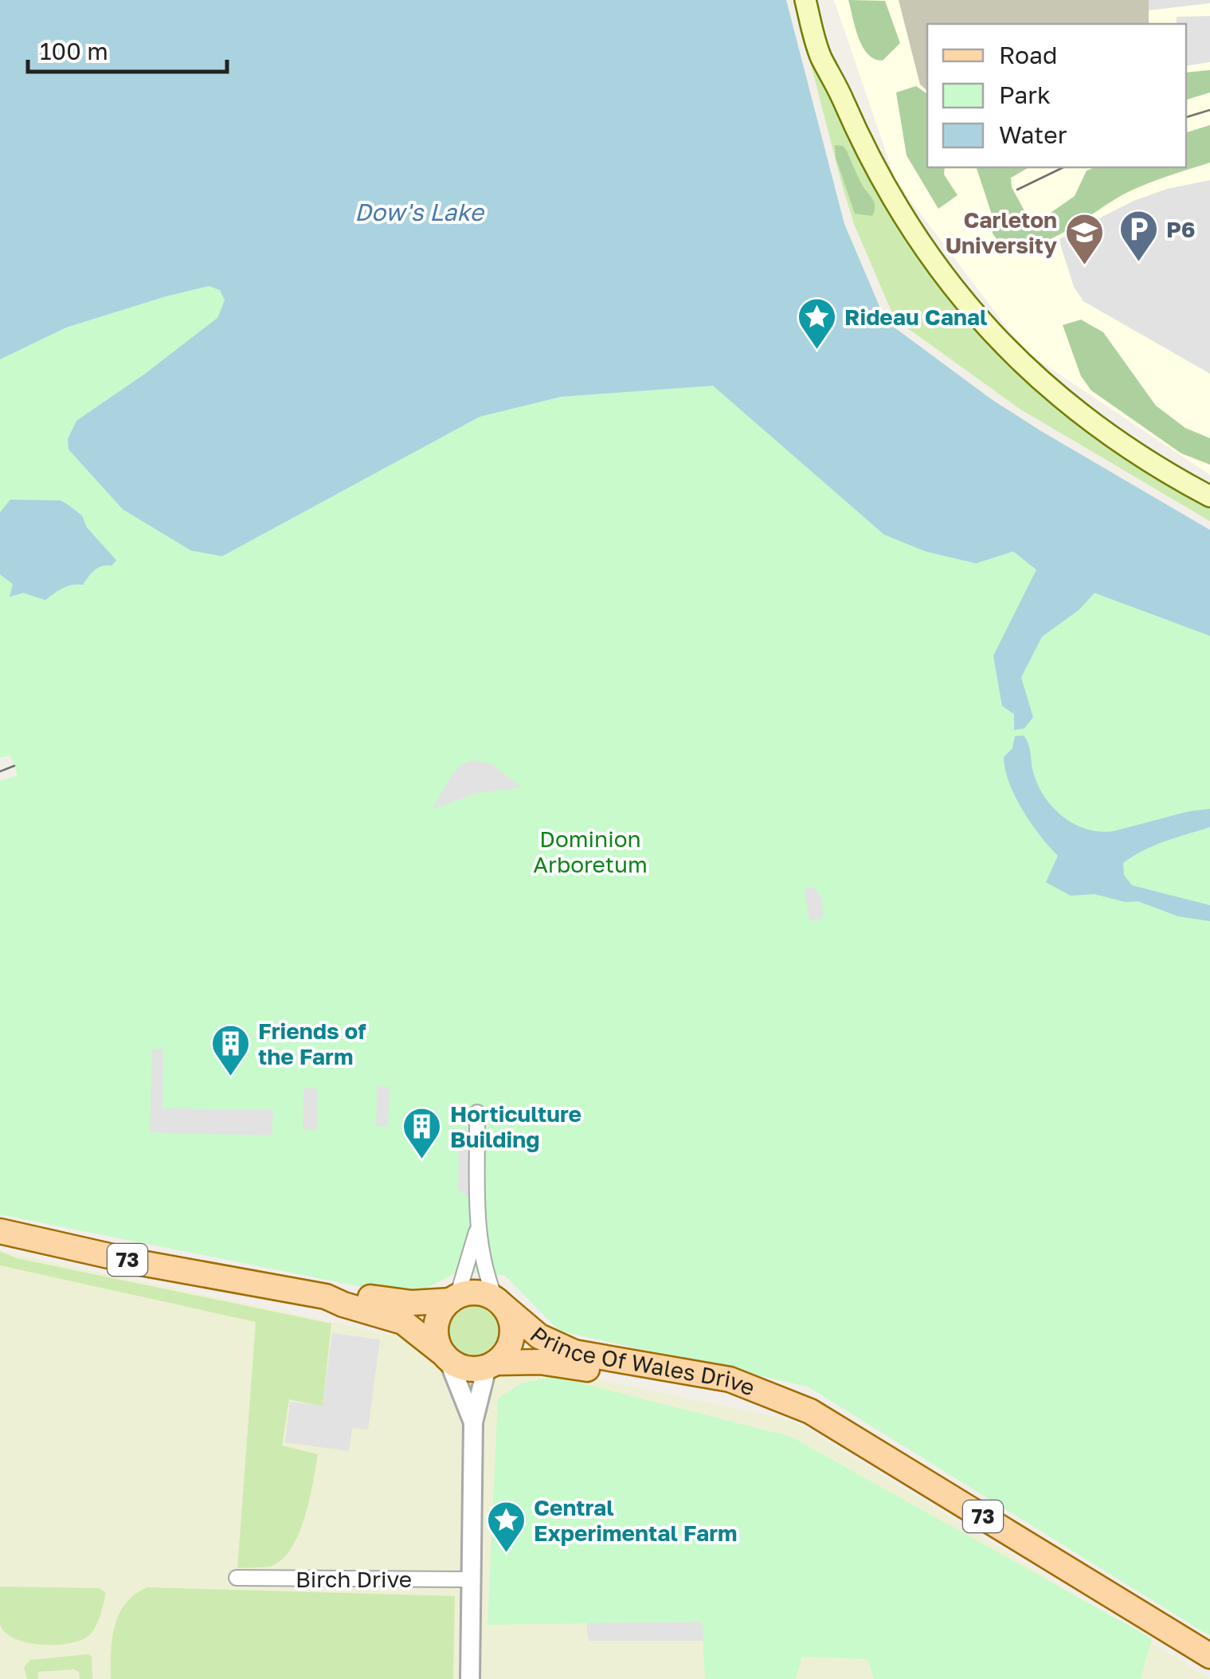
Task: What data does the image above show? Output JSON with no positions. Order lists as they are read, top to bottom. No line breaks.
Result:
{"streets":{"main road":["73","Prince Of Wales Drive"],"street":["Birch Drive"]},"crossings":[["73","Prince Of Wales Drive"]],"water":["Dow's Lake"],"parks":["Dominion Arboretum"],"places":{"parking":["P6"],"school or university":["Carleton University"],"place":["Rideau Canal","Central Experimental Farm"],"building":["Friends of the Farm","Horticulture Building"]},"legend":["Road","Park","Water"],"scale_bar":"100 m"}
